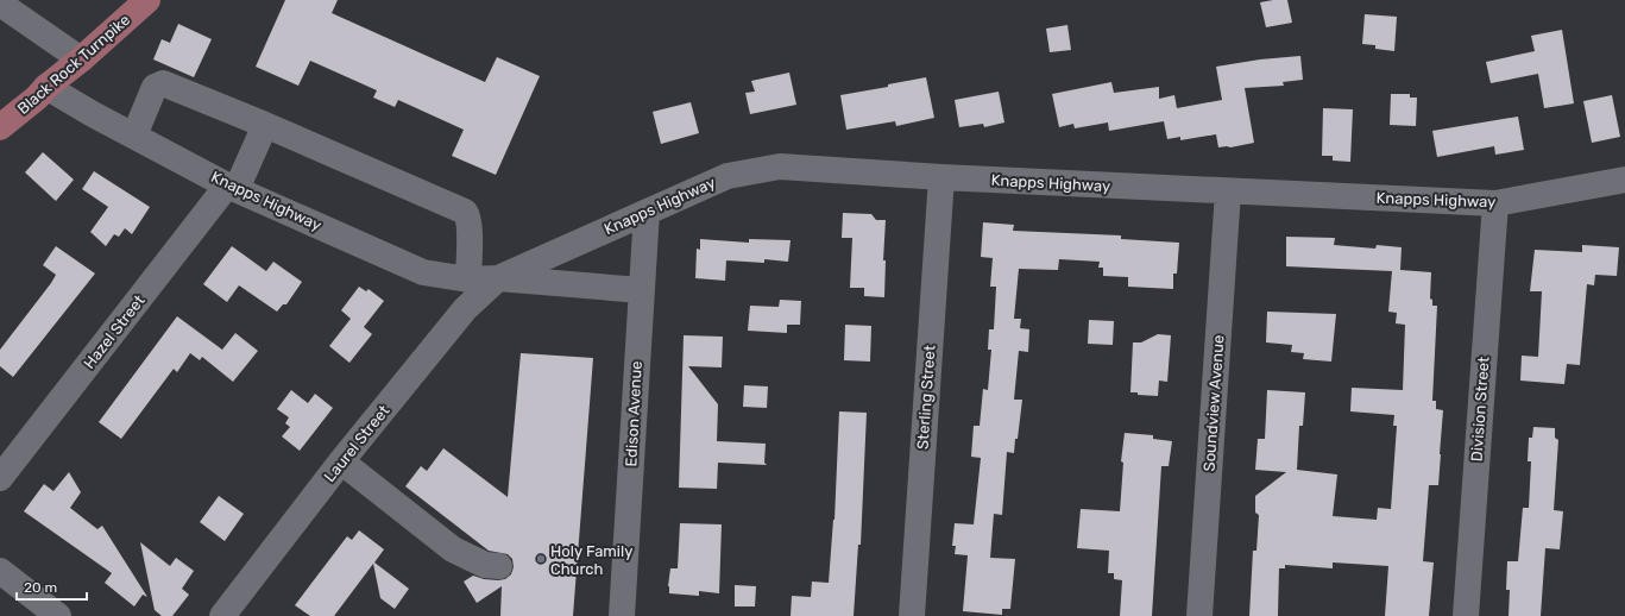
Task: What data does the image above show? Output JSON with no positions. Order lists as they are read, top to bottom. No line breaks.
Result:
{"streets":{"main road":["Black Rock Turnpike"],"street":["Knapps Highway","Hazel Street","Sterling Street","Soundview Avenue","Division Street","Edison Avenue","Laurel Street"]},"crossings":[["Black Rock Turnpike","Knapps Highway"],["Knapps Highway","Hazel Street"],["Knapps Highway","Sterling Street"],["Knapps Highway","Soundview Avenue"],["Knapps Highway","Division Street"],["Knapps Highway","Edison Avenue"],["Knapps Highway","Laurel Street"]],"places":["Holy Family Church"],"scale_bar":"20 m"}
